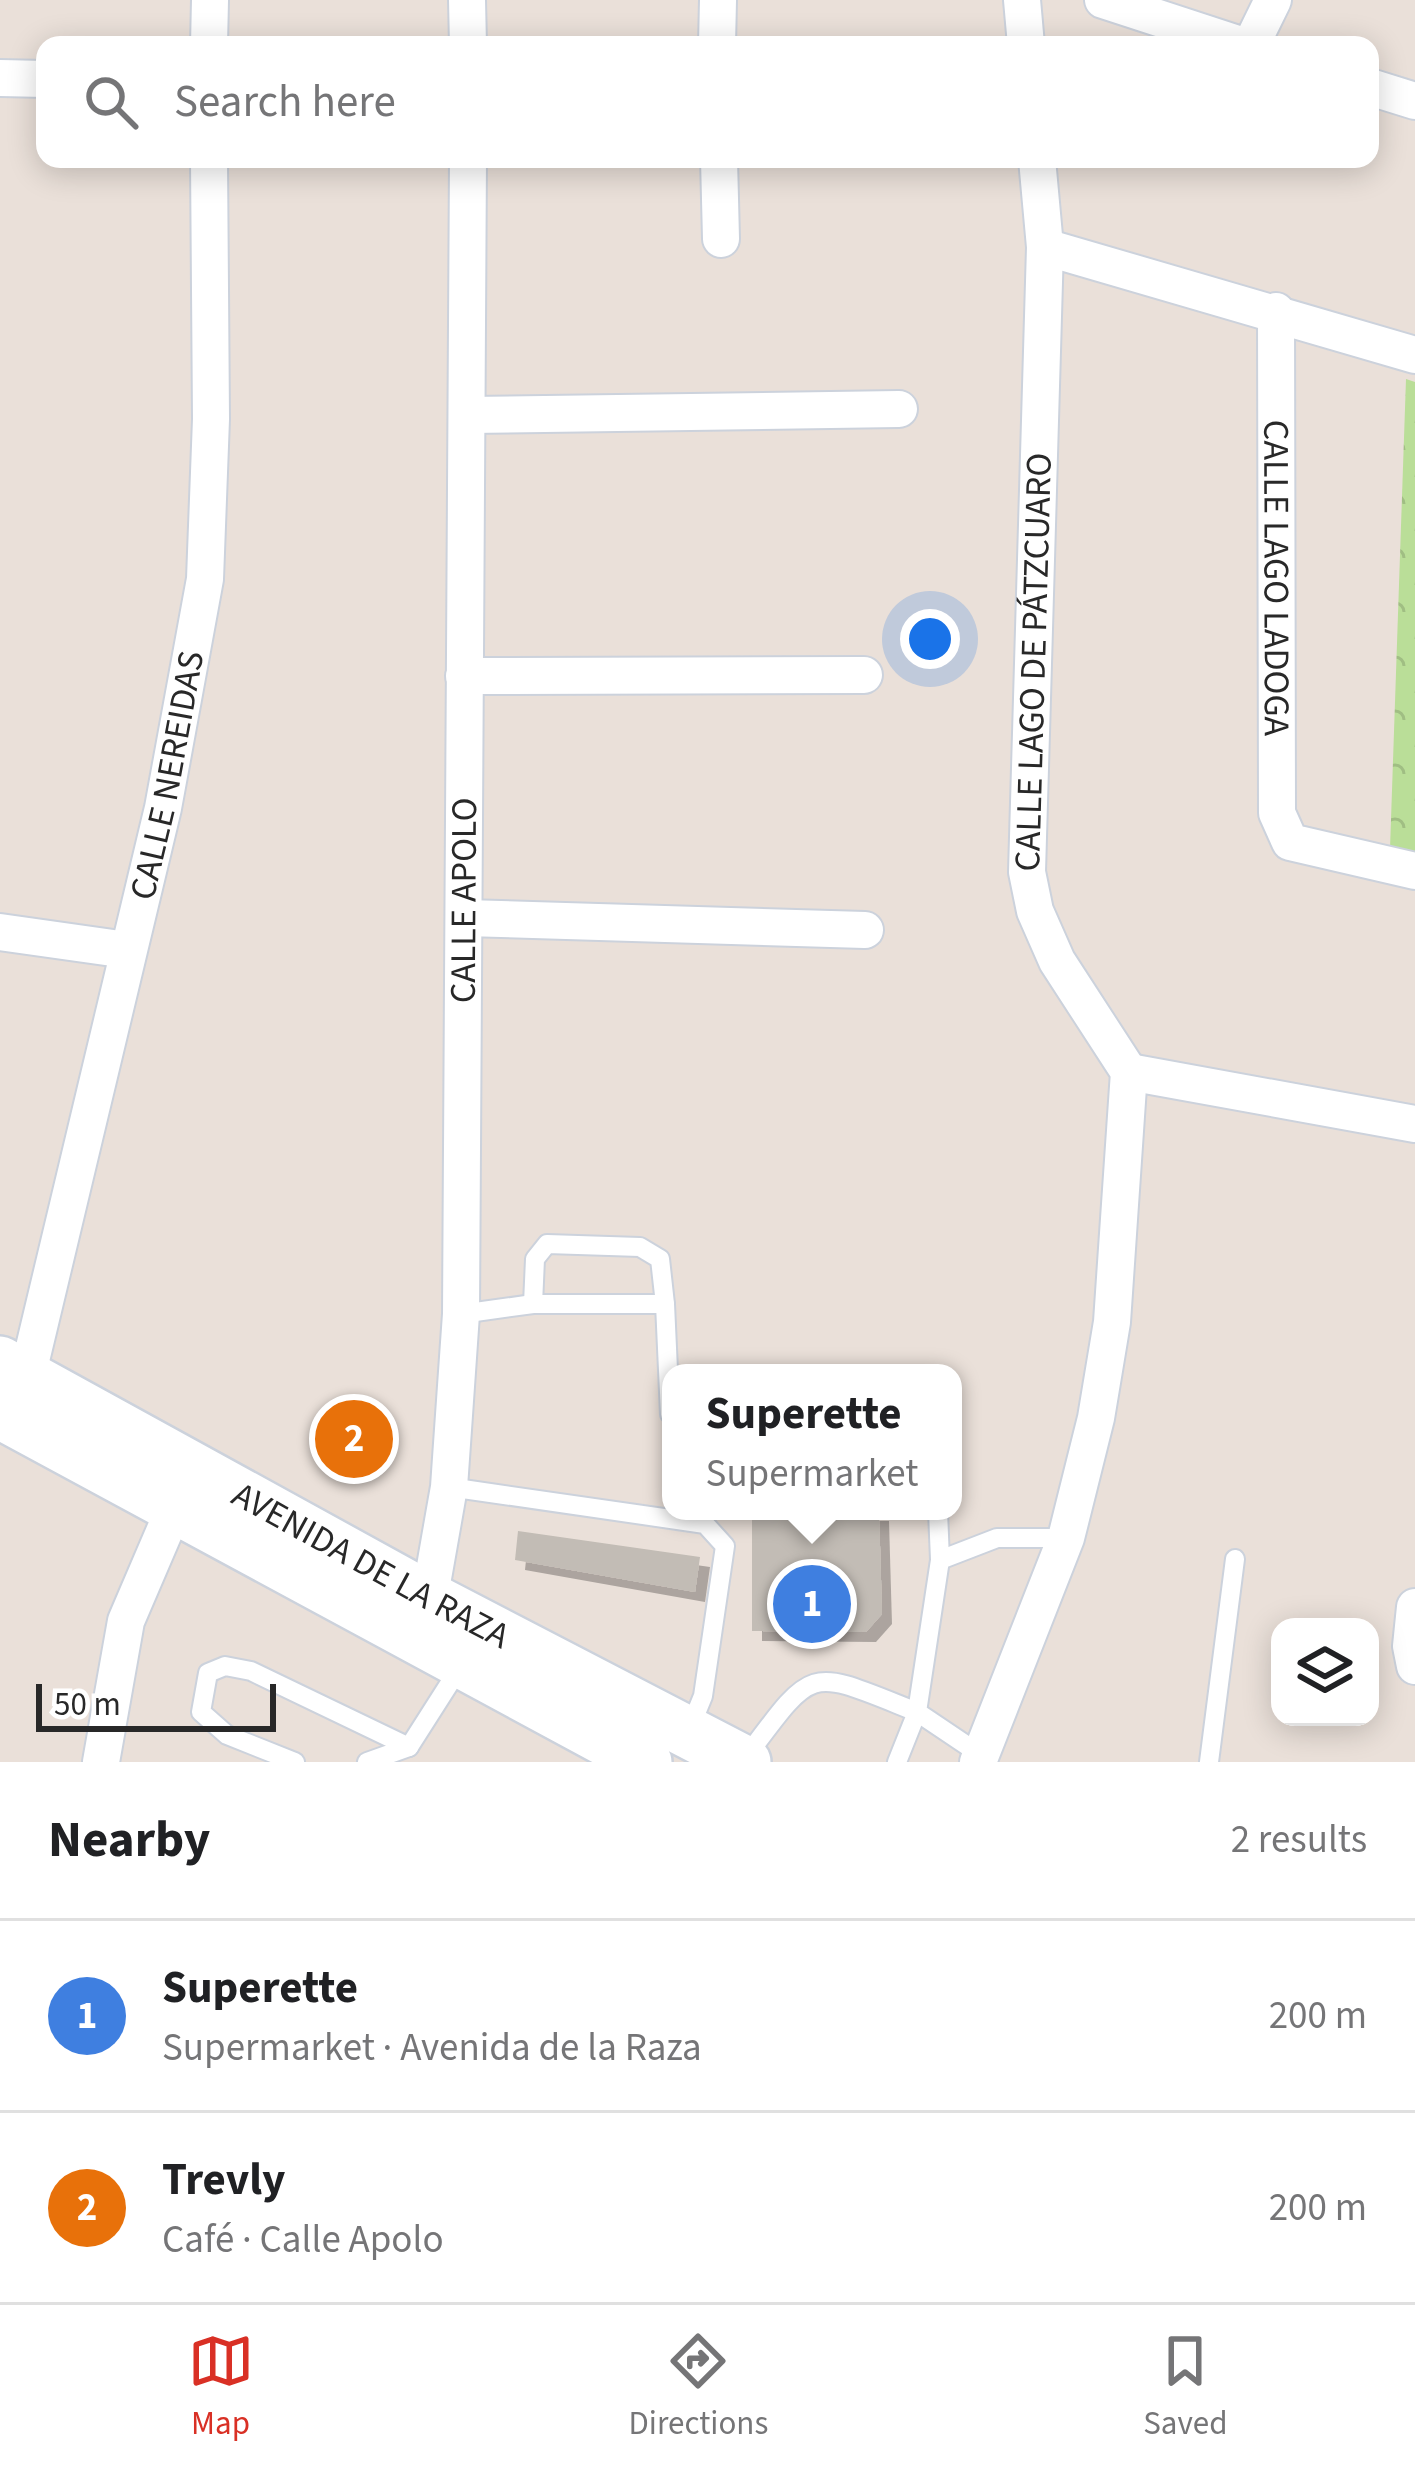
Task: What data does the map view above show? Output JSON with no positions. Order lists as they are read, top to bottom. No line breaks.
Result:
{"streets":{"main road":["AVENIDA DE LA RAZA"],"street":["CALLE LAGO LADOGA","CALLE LAGO DE PÁTZCUARO","CALLE NEREIDAS","CALLE APOLO"]},"crossings":[["CALLE NEREIDAS","AVENIDA DE LA RAZA"],["CALLE APOLO","AVENIDA DE LA RAZA"]],"scale_bar":"50 m","page":{"search":"Search here","popup":["Superette","Supermarket"],"pins":["2","1"],"scale":"50 m","heading":["Nearby","2 results"],"list":[{"mark":"1","name":"Superette","note":"Supermarket · Avenida de la Raza","value":"200 m"},{"mark":"2","name":"Trevly","note":"Café · Calle Apolo","value":"200 m"}],"nav":["Map","Directions","Saved"]}}
